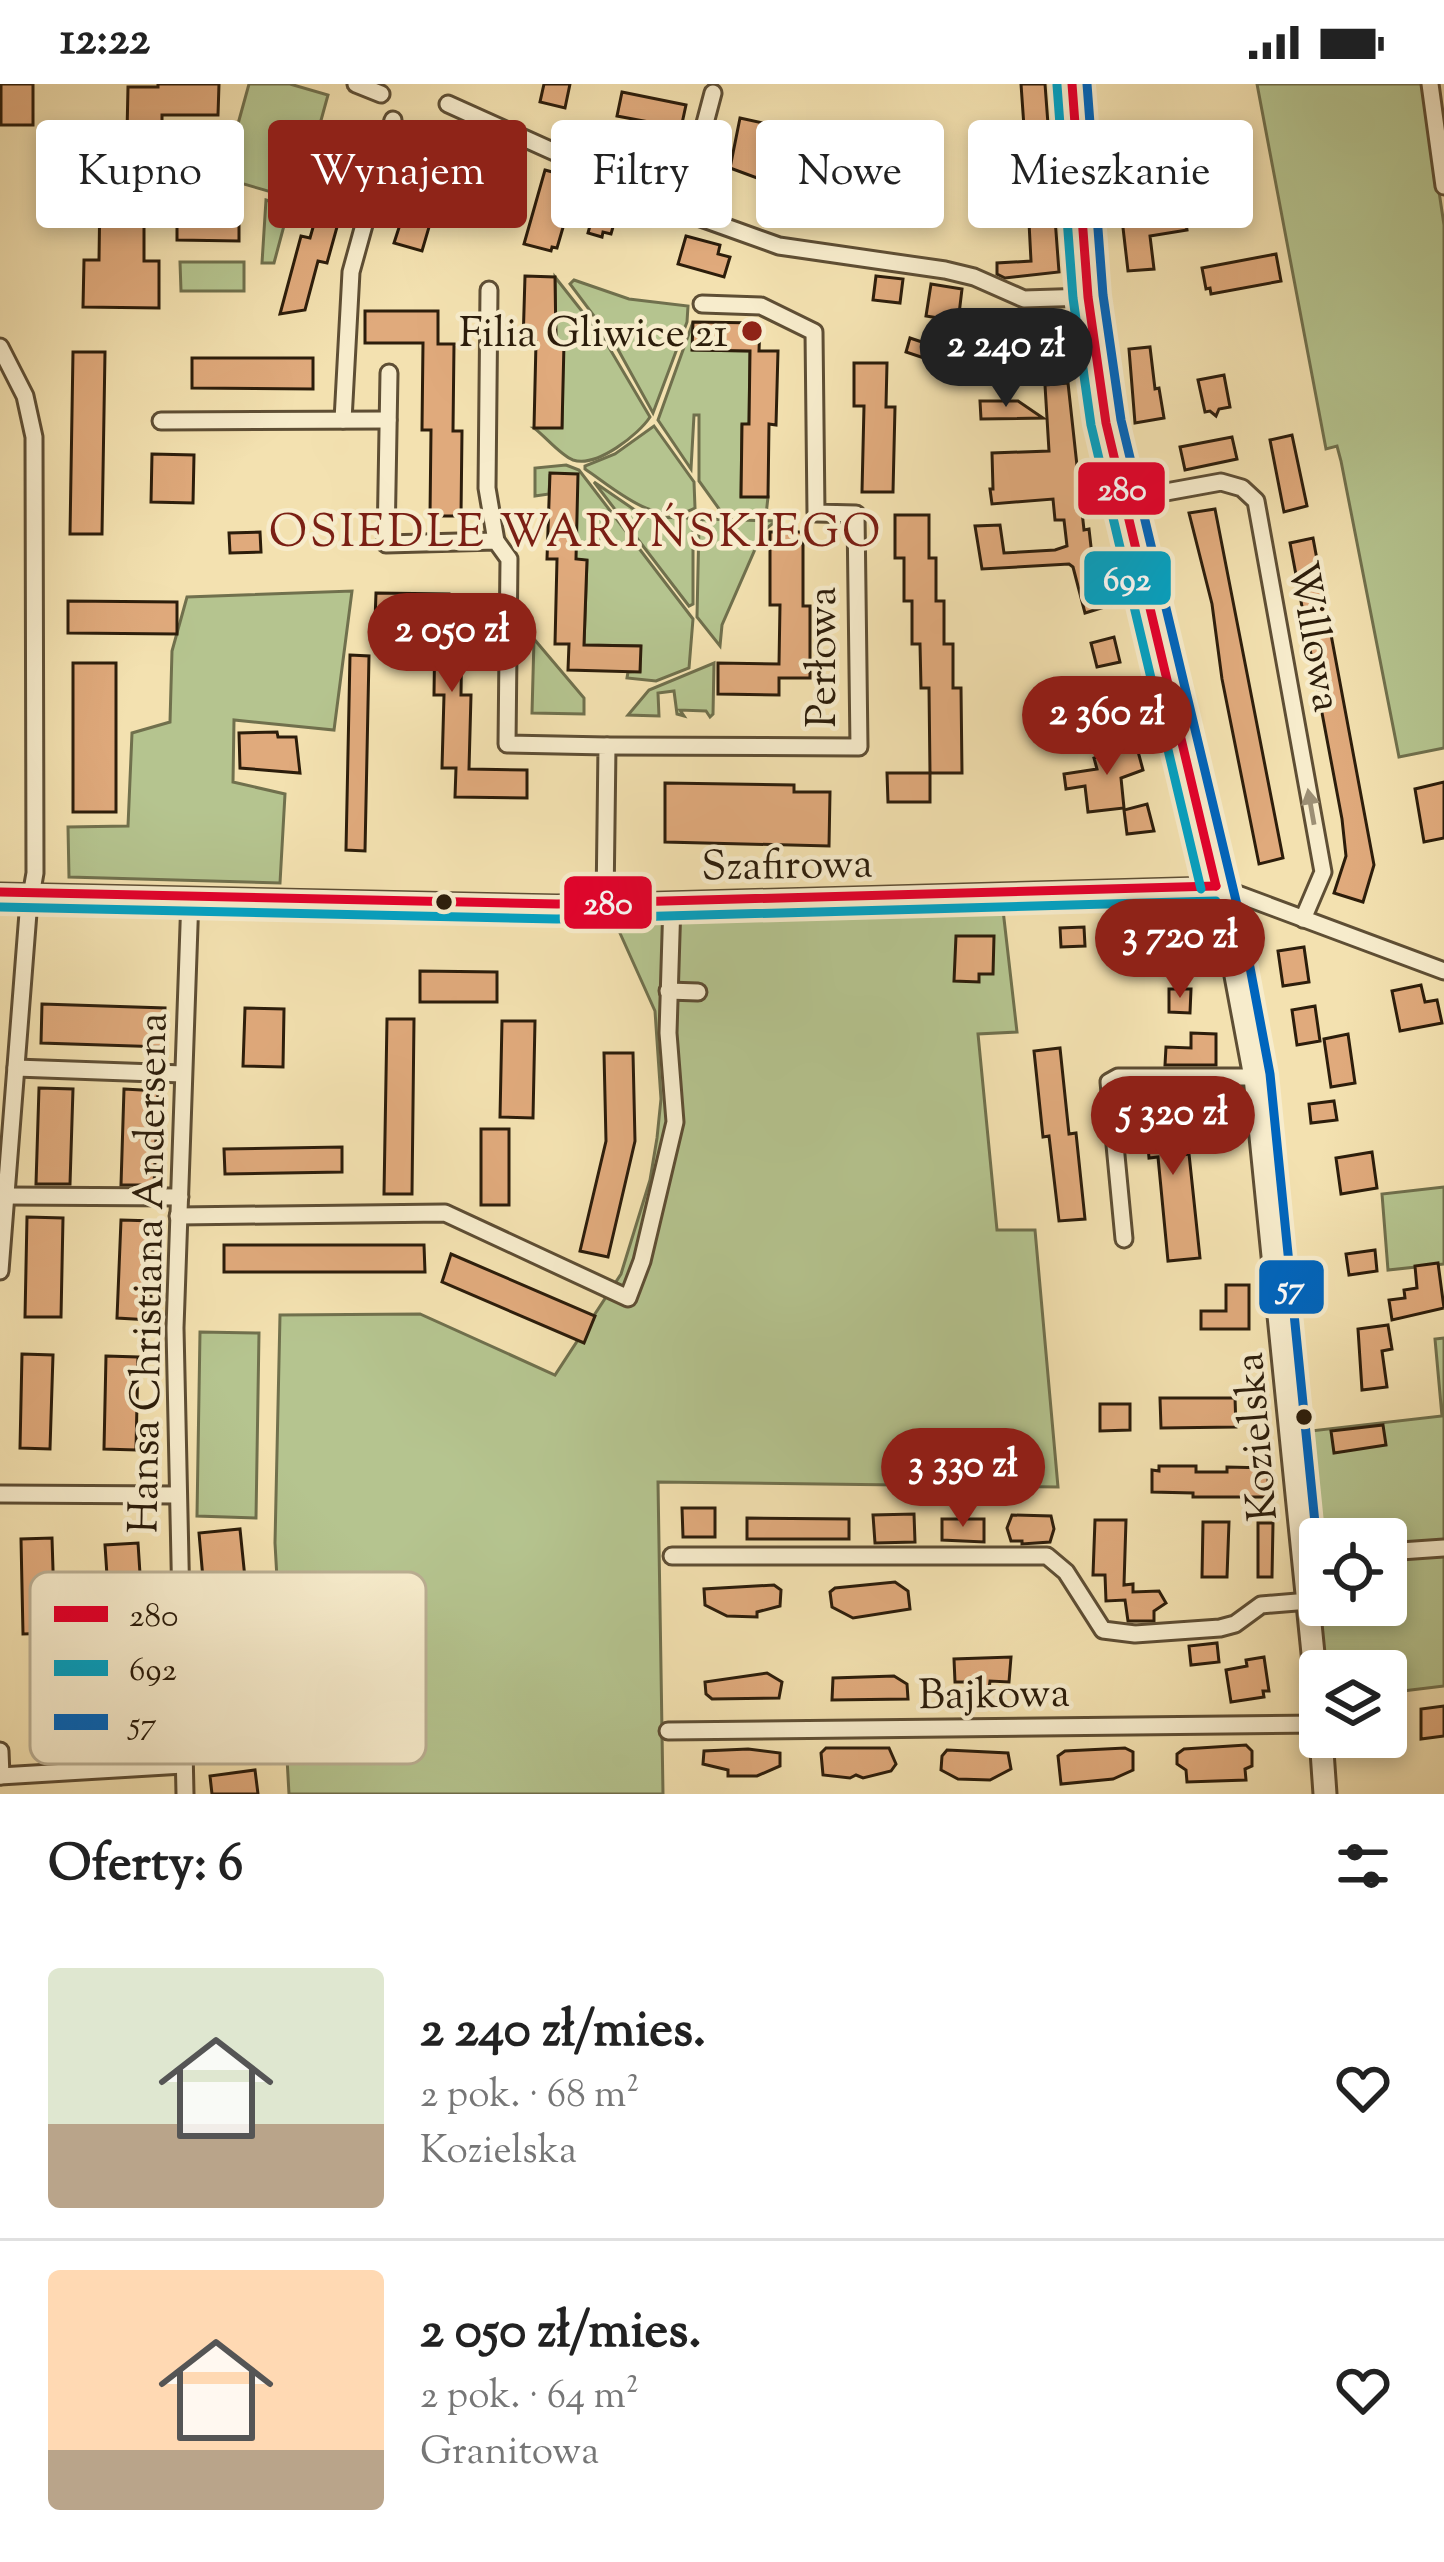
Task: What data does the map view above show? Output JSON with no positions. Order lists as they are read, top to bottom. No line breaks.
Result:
{"streets":{"street":["Willowa","Perłowa","Szafirowa","Hansa Christiana Andersena","Kozielska","Bajkowa"]},"crossings":[["Willowa","Kozielska"],["Szafirowa","Hansa Christiana Andersena"],["Szafirowa","Kozielska"]],"one_way":["Willowa"],"districts":["OSIEDLE WARYŃSKIEGO"],"places":["Filia Gliwice 21"],"lines":["transit line 280","transit line 57","transit line 692"],"legend":["280","692","57"],"page":{"status":"12:22","chip":["Kupno","Wynajem","Filtry","Nowe","Mieszkanie"],"price":["2 240 zł","2 050 zł","2 360 zł","3 720 zł","5 320 zł","3 330 zł"],"heading":"Oferty: 6","list":[{"name":"2 240 zł/mies.","note":"2 pok. · 68 m² · Kozielska"},{"name":"2 050 zł/mies.","note":"2 pok. · 64 m² · Granitowa"}]}}
